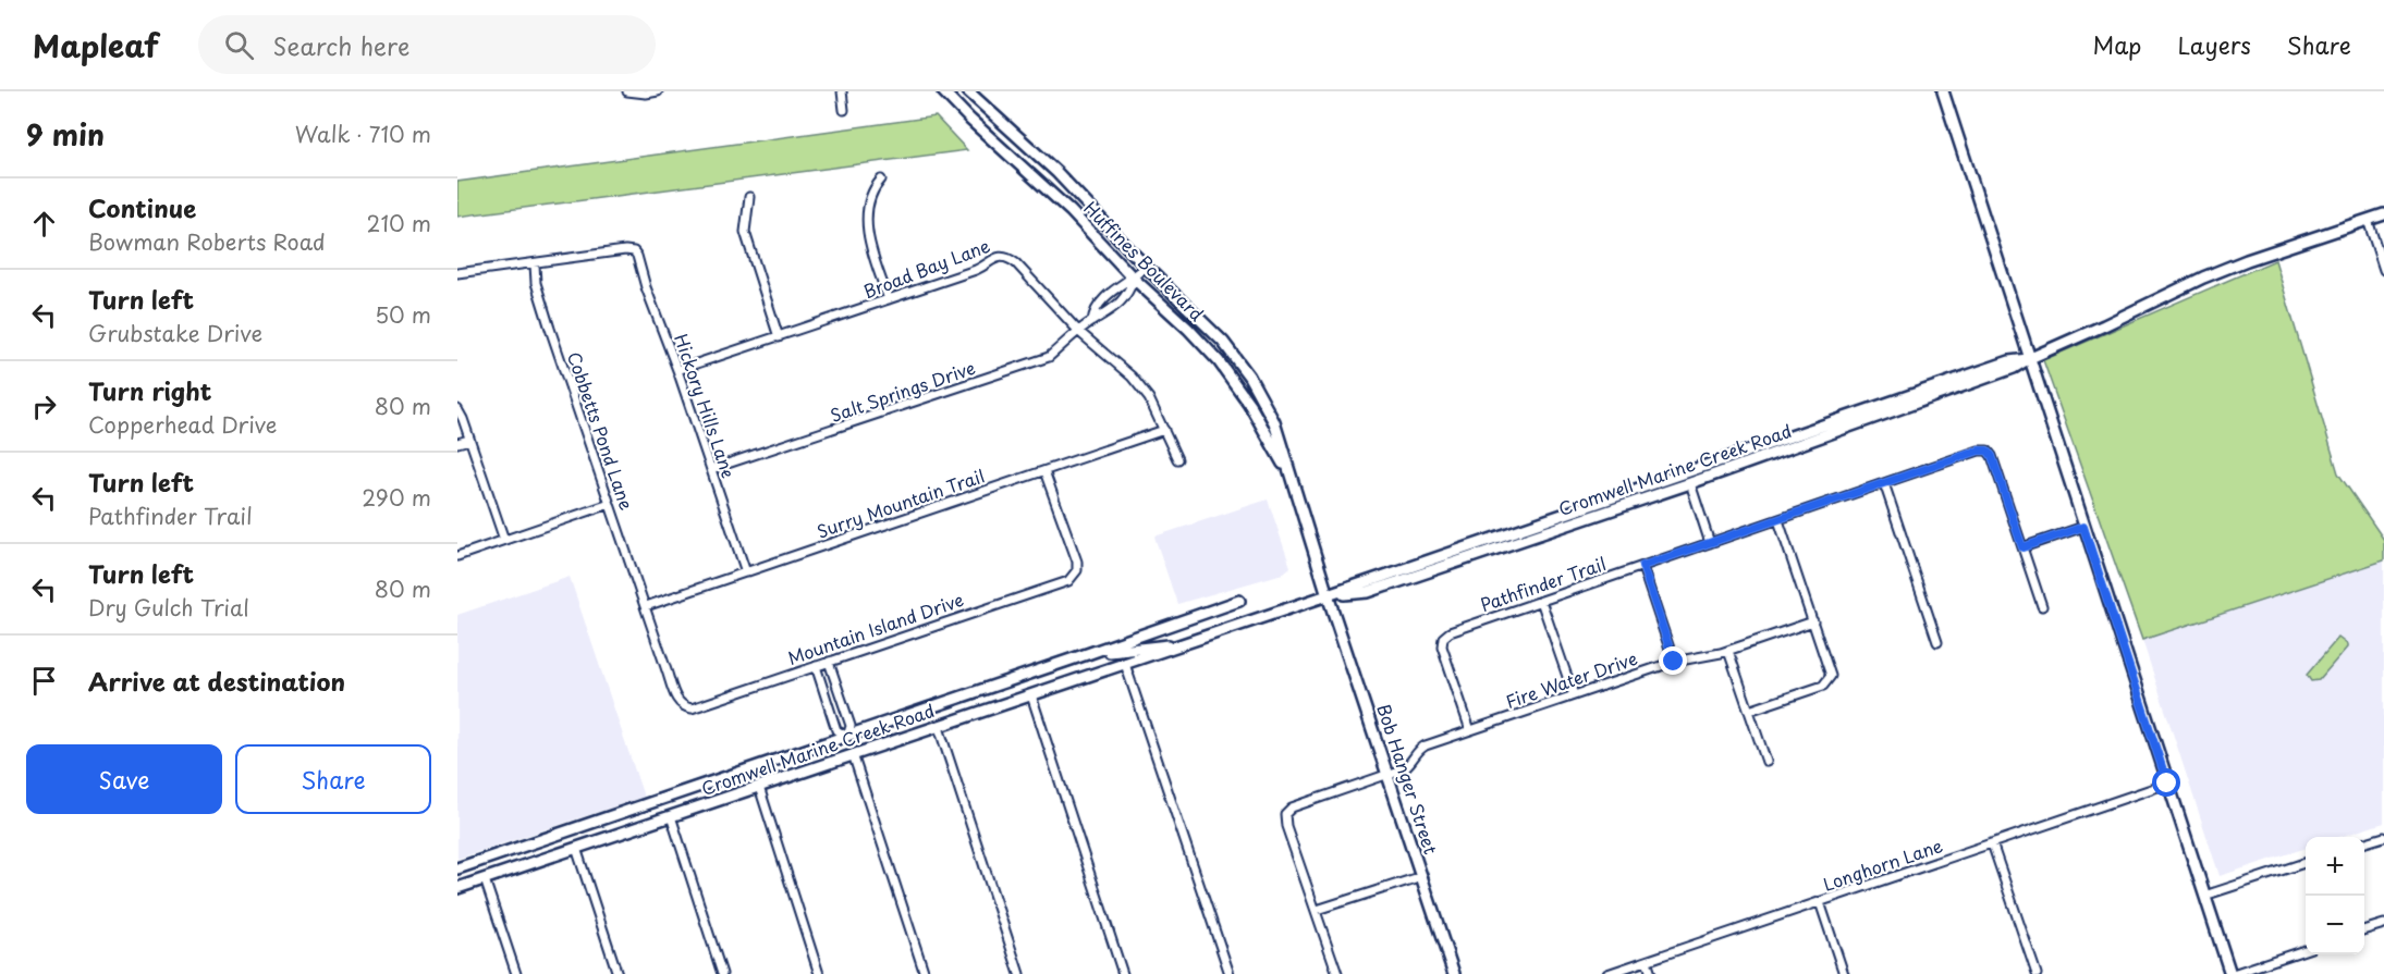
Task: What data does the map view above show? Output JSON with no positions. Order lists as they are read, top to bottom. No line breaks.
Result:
{"streets":{"main road":["Huffines Boulevard","Cromwell Marine Creek Road","Bob Hanger Street"],"street":["Broad Bay Lane","Salt Springs Drive","Hickory Hills Lane","Cobbetts Pond Lane","Surry Mountain Trail","Pathfinder Trail","Mountain Island Drive","Fire Water Drive","Longhorn Lane"]},"crossings":[["Huffines Boulevard","Salt Springs Drive"],["Huffines Boulevard","Cromwell Marine Creek Road"],["Huffines Boulevard","Bob Hanger Street"],["Broad Bay Lane","Salt Springs Drive"],["Broad Bay Lane","Hickory Hills Lane"],["Broad Bay Lane","Surry Mountain Trail"],["Salt Springs Drive","Hickory Hills Lane"],["Hickory Hills Lane","Cobbetts Pond Lane"],["Hickory Hills Lane","Surry Mountain Trail"],["Cobbetts Pond Lane","Surry Mountain Trail"],["Cobbetts Pond Lane","Mountain Island Drive"],["Cromwell Marine Creek Road","Bob Hanger Street"],["Surry Mountain Trail","Mountain Island Drive"],["Pathfinder Trail","Fire Water Drive"],["Fire Water Drive","Bob Hanger Street"]],"page":{"header":"Mapleaf","search":"Search here","nav":["Map","Layers","Share"],"heading":["9 min","Walk · 710 m"],"list":[["Continue","Bowman Roberts Road","210 m"],["Turn left","Grubstake Drive","50 m"],["Turn right","Copperhead Drive","80 m"],["Turn left","Pathfinder Trail","290 m"],["Turn left","Dry Gulch Trial","80 m"],"Arrive at destination"],"buttons":["Save","Share"],"map_buttons":["+","−"]}}
